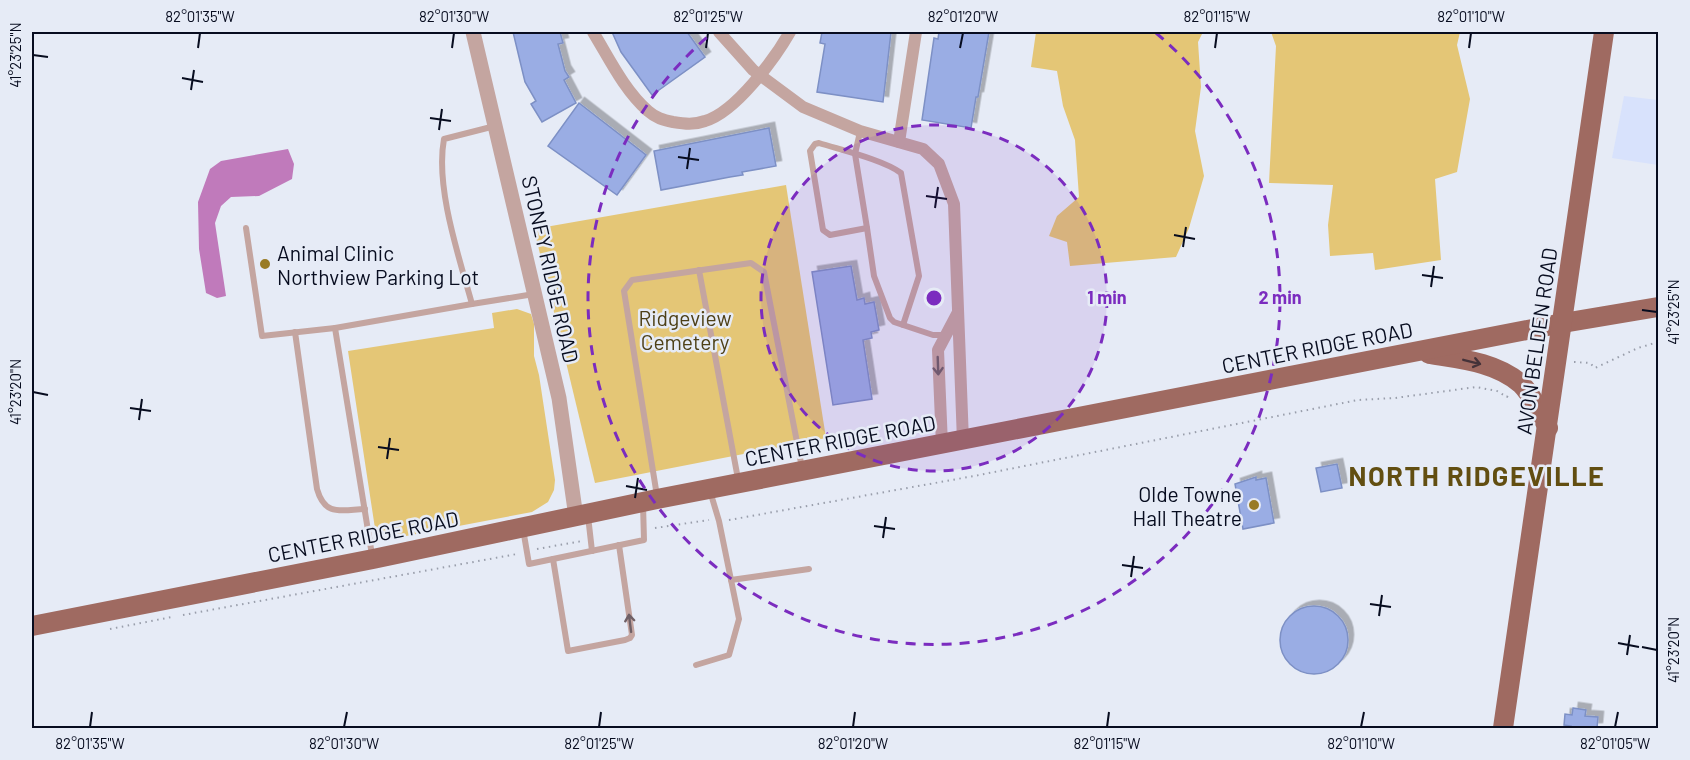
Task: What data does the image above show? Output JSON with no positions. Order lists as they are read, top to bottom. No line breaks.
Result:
{"streets":{"main road":["AVON BELDEN ROAD","CENTER RIDGE ROAD"],"street":["STONEY RIDGE ROAD"]},"crossings":[["STONEY RIDGE ROAD","CENTER RIDGE ROAD"],["AVON BELDEN ROAD","CENTER RIDGE ROAD"]],"districts":["NORTH RIDGEVILLE"],"parks":["Ridgeview Cemetery"],"places":["Animal Clinic Northview Parking Lot","Olde Towne Hall Theatre"],"coordinates":["82°01'35\"W","82°01'30\"W","82°01'25\"W","82°01'20\"W","82°01'15\"W","82°01'10\"W","41°23'25\"N","41°23'20\"N","82°01'05\"W"],"rings":["1 min","2 min"]}
